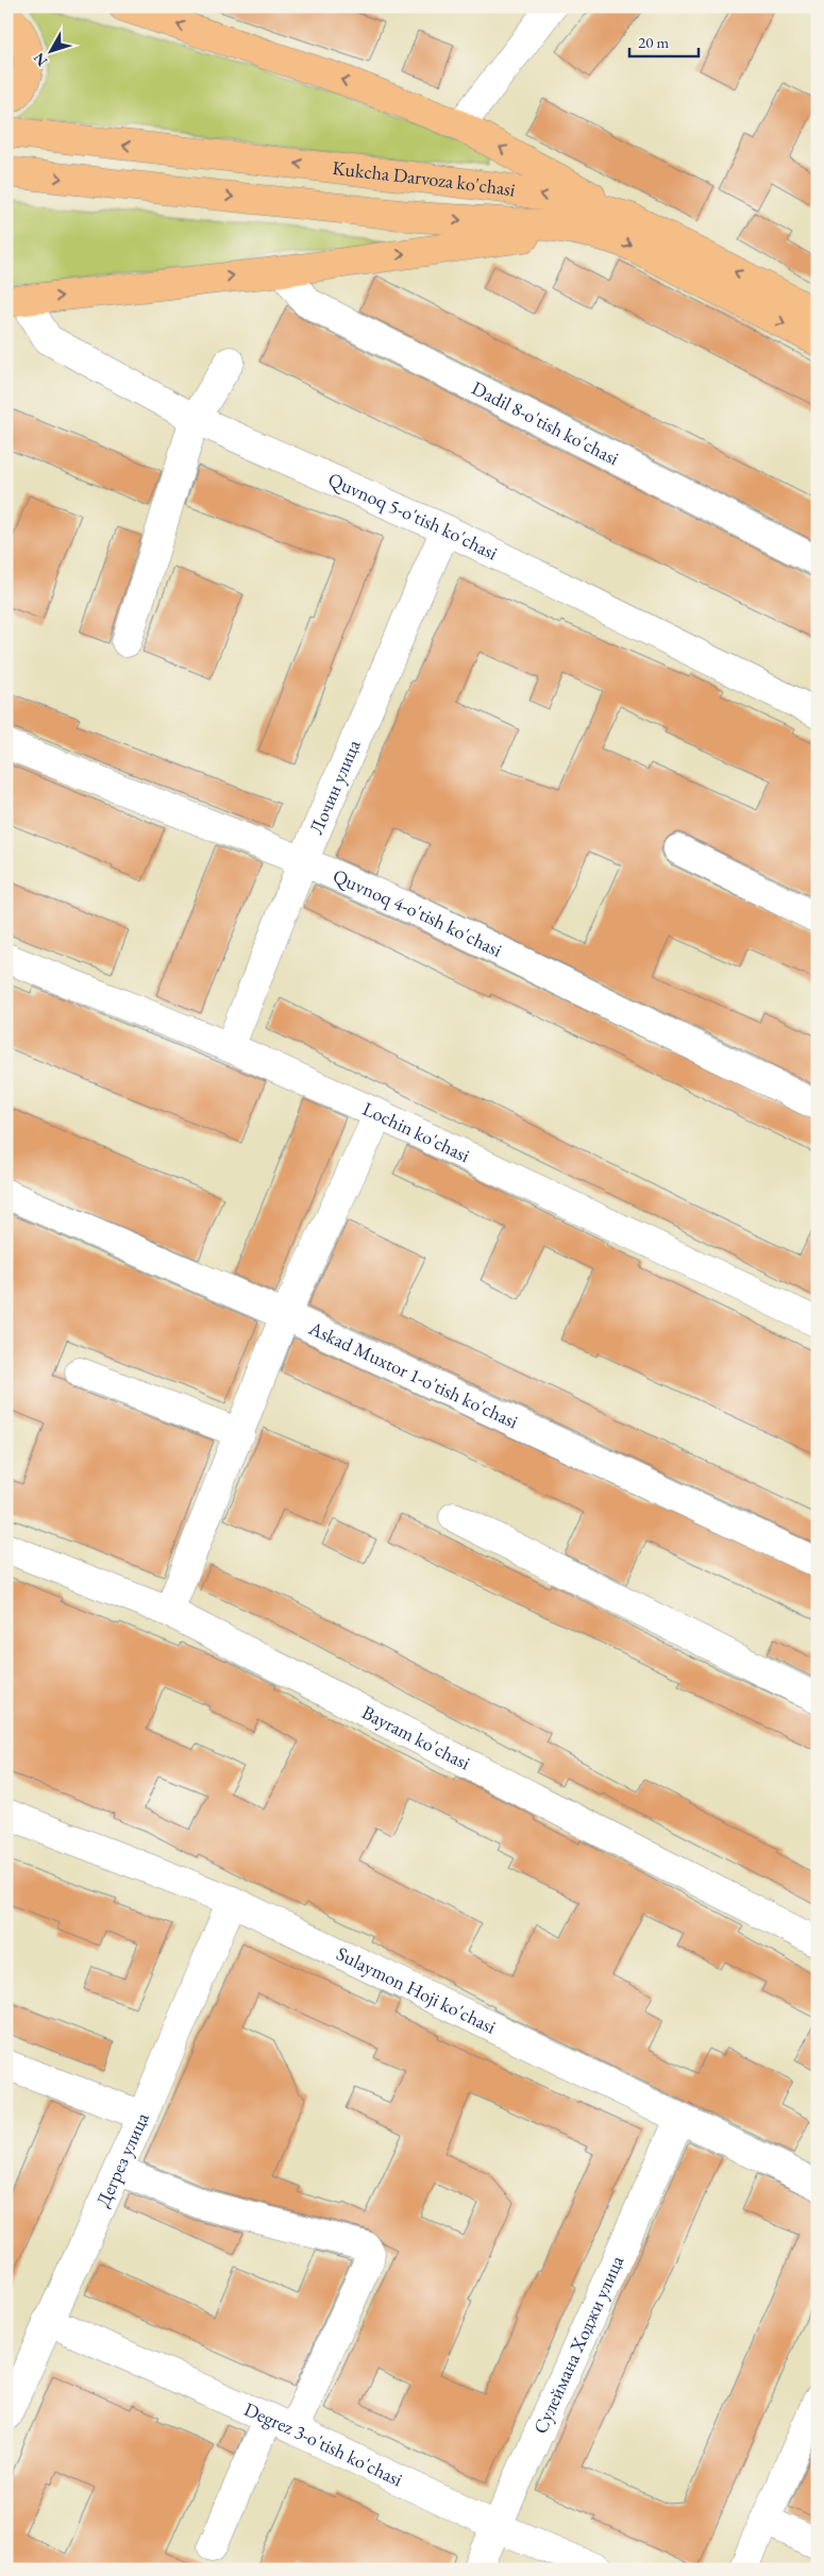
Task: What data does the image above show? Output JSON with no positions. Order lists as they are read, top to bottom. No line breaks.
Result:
{"streets":{"main road":["Kukcha Darvoza ko'chasi"],"street":["Dadil 8-o'tish ko'chasi","Quvnoq 5-o'tish ko'chasi","Лочин улица","Quvnoq 4-o'tish ko'chasi","Lochin ko'chasi","Askad Muxtor 1-o'tish ko'chasi","Bayram ko'chasi","Sulaymon Hoji ko'chasi","Дегрез улица","Сулеймана Ходжи улица","Degrez 3-o'tish ko'chasi"]},"crossings":[["Quvnoq 5-o'tish ko'chasi","Лочин улица"],["Лочин улица","Quvnoq 4-o'tish ko'chasi"],["Лочин улица","Lochin ko'chasi"],["Sulaymon Hoji ko'chasi","Дегрез улица"],["Sulaymon Hoji ko'chasi","Сулеймана Ходжи улица"],["Дегрез улица","Degrez 3-o'tish ko'chasi"],["Сулеймана Ходжи улица","Degrez 3-o'tish ko'chasi"]],"scale_bar":"20 m","north":"bottom left"}
